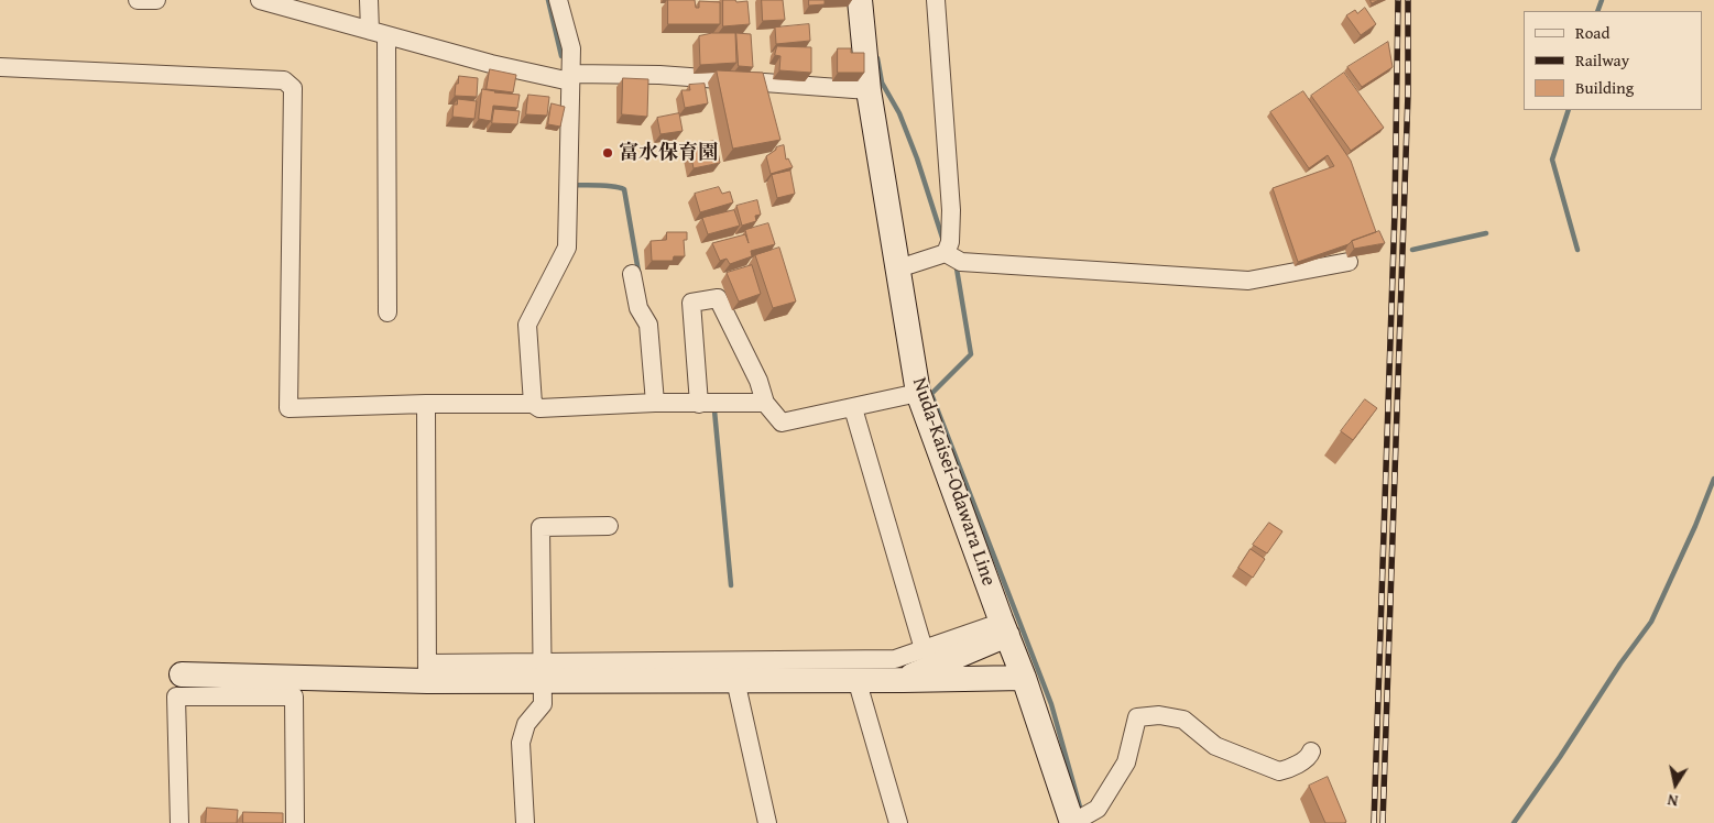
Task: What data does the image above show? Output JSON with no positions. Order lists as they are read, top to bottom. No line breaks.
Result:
{"streets":{"street":["Nuda-Kaisei-Odawara Line"]},"places":["富水保育園"],"legend":["Road","Railway","Building"],"north":"bottom"}
